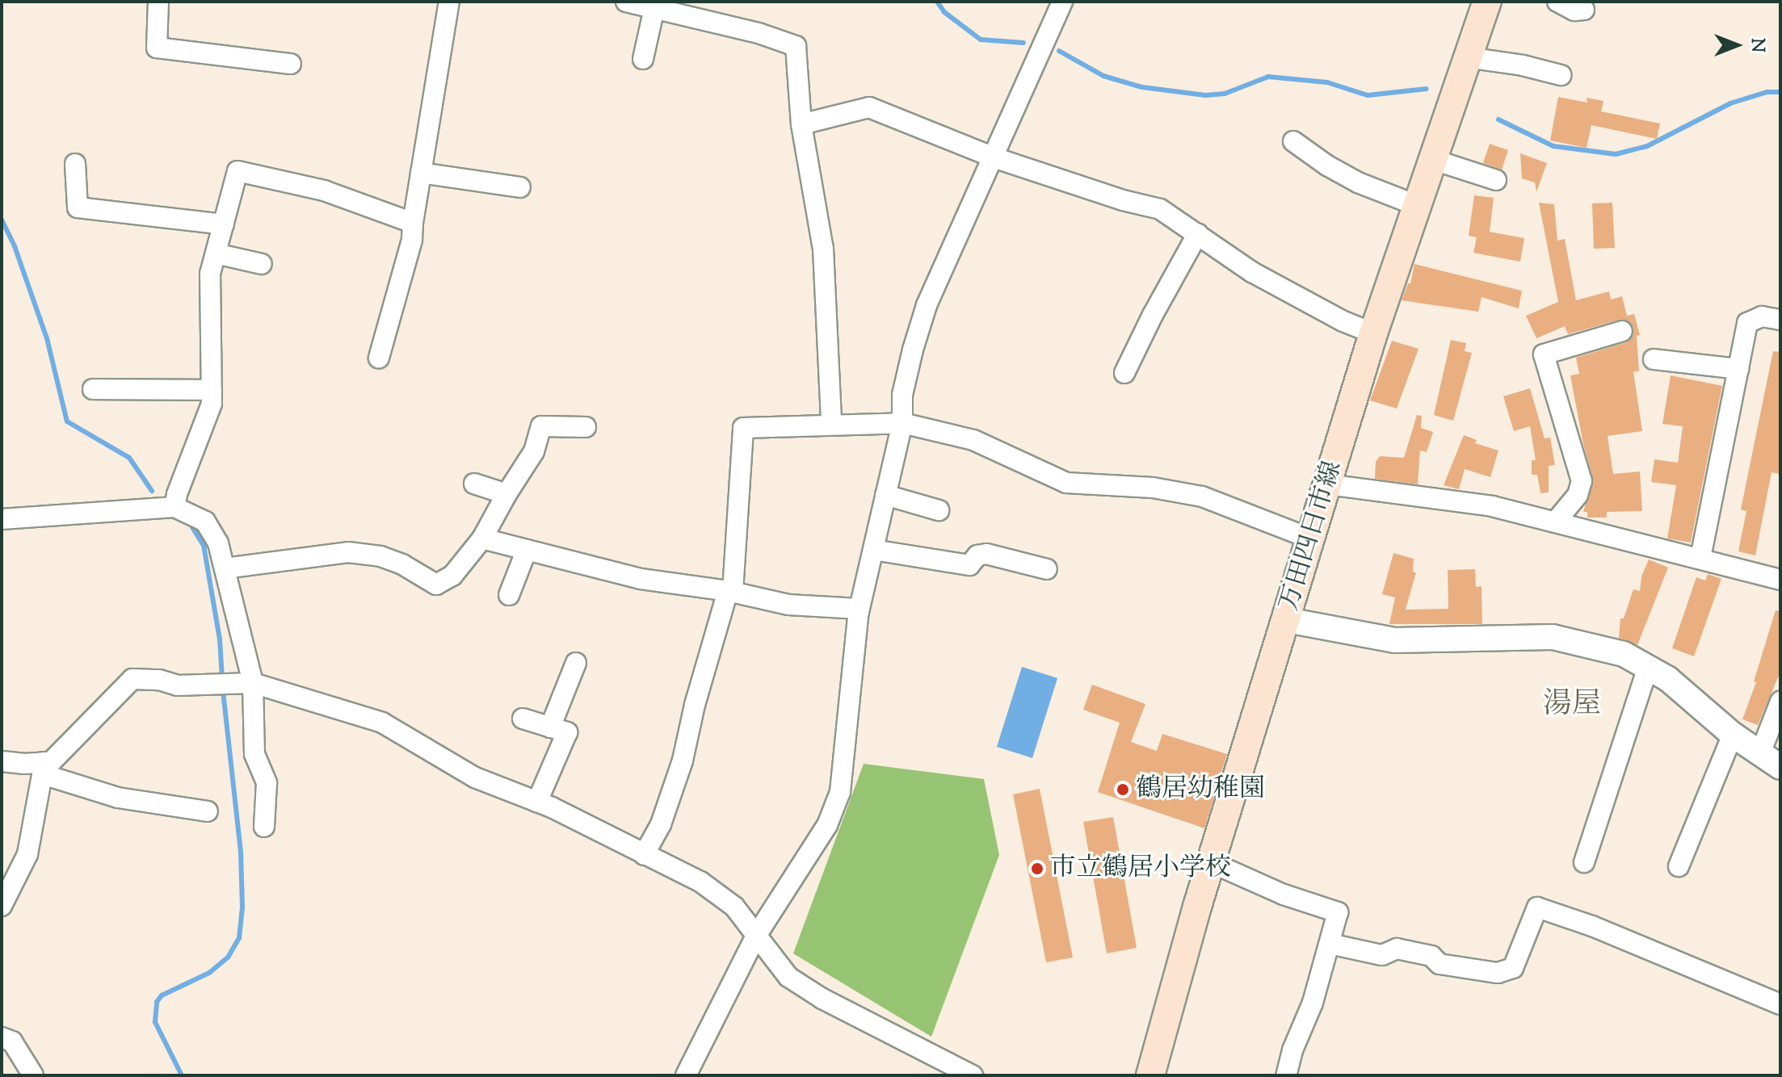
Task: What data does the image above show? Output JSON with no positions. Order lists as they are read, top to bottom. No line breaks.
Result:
{"streets":{"main road":["万田四日市線"]},"districts":["湯屋"],"places":["鶴居幼稚園","市立鶴居小学校"],"north":"right"}
